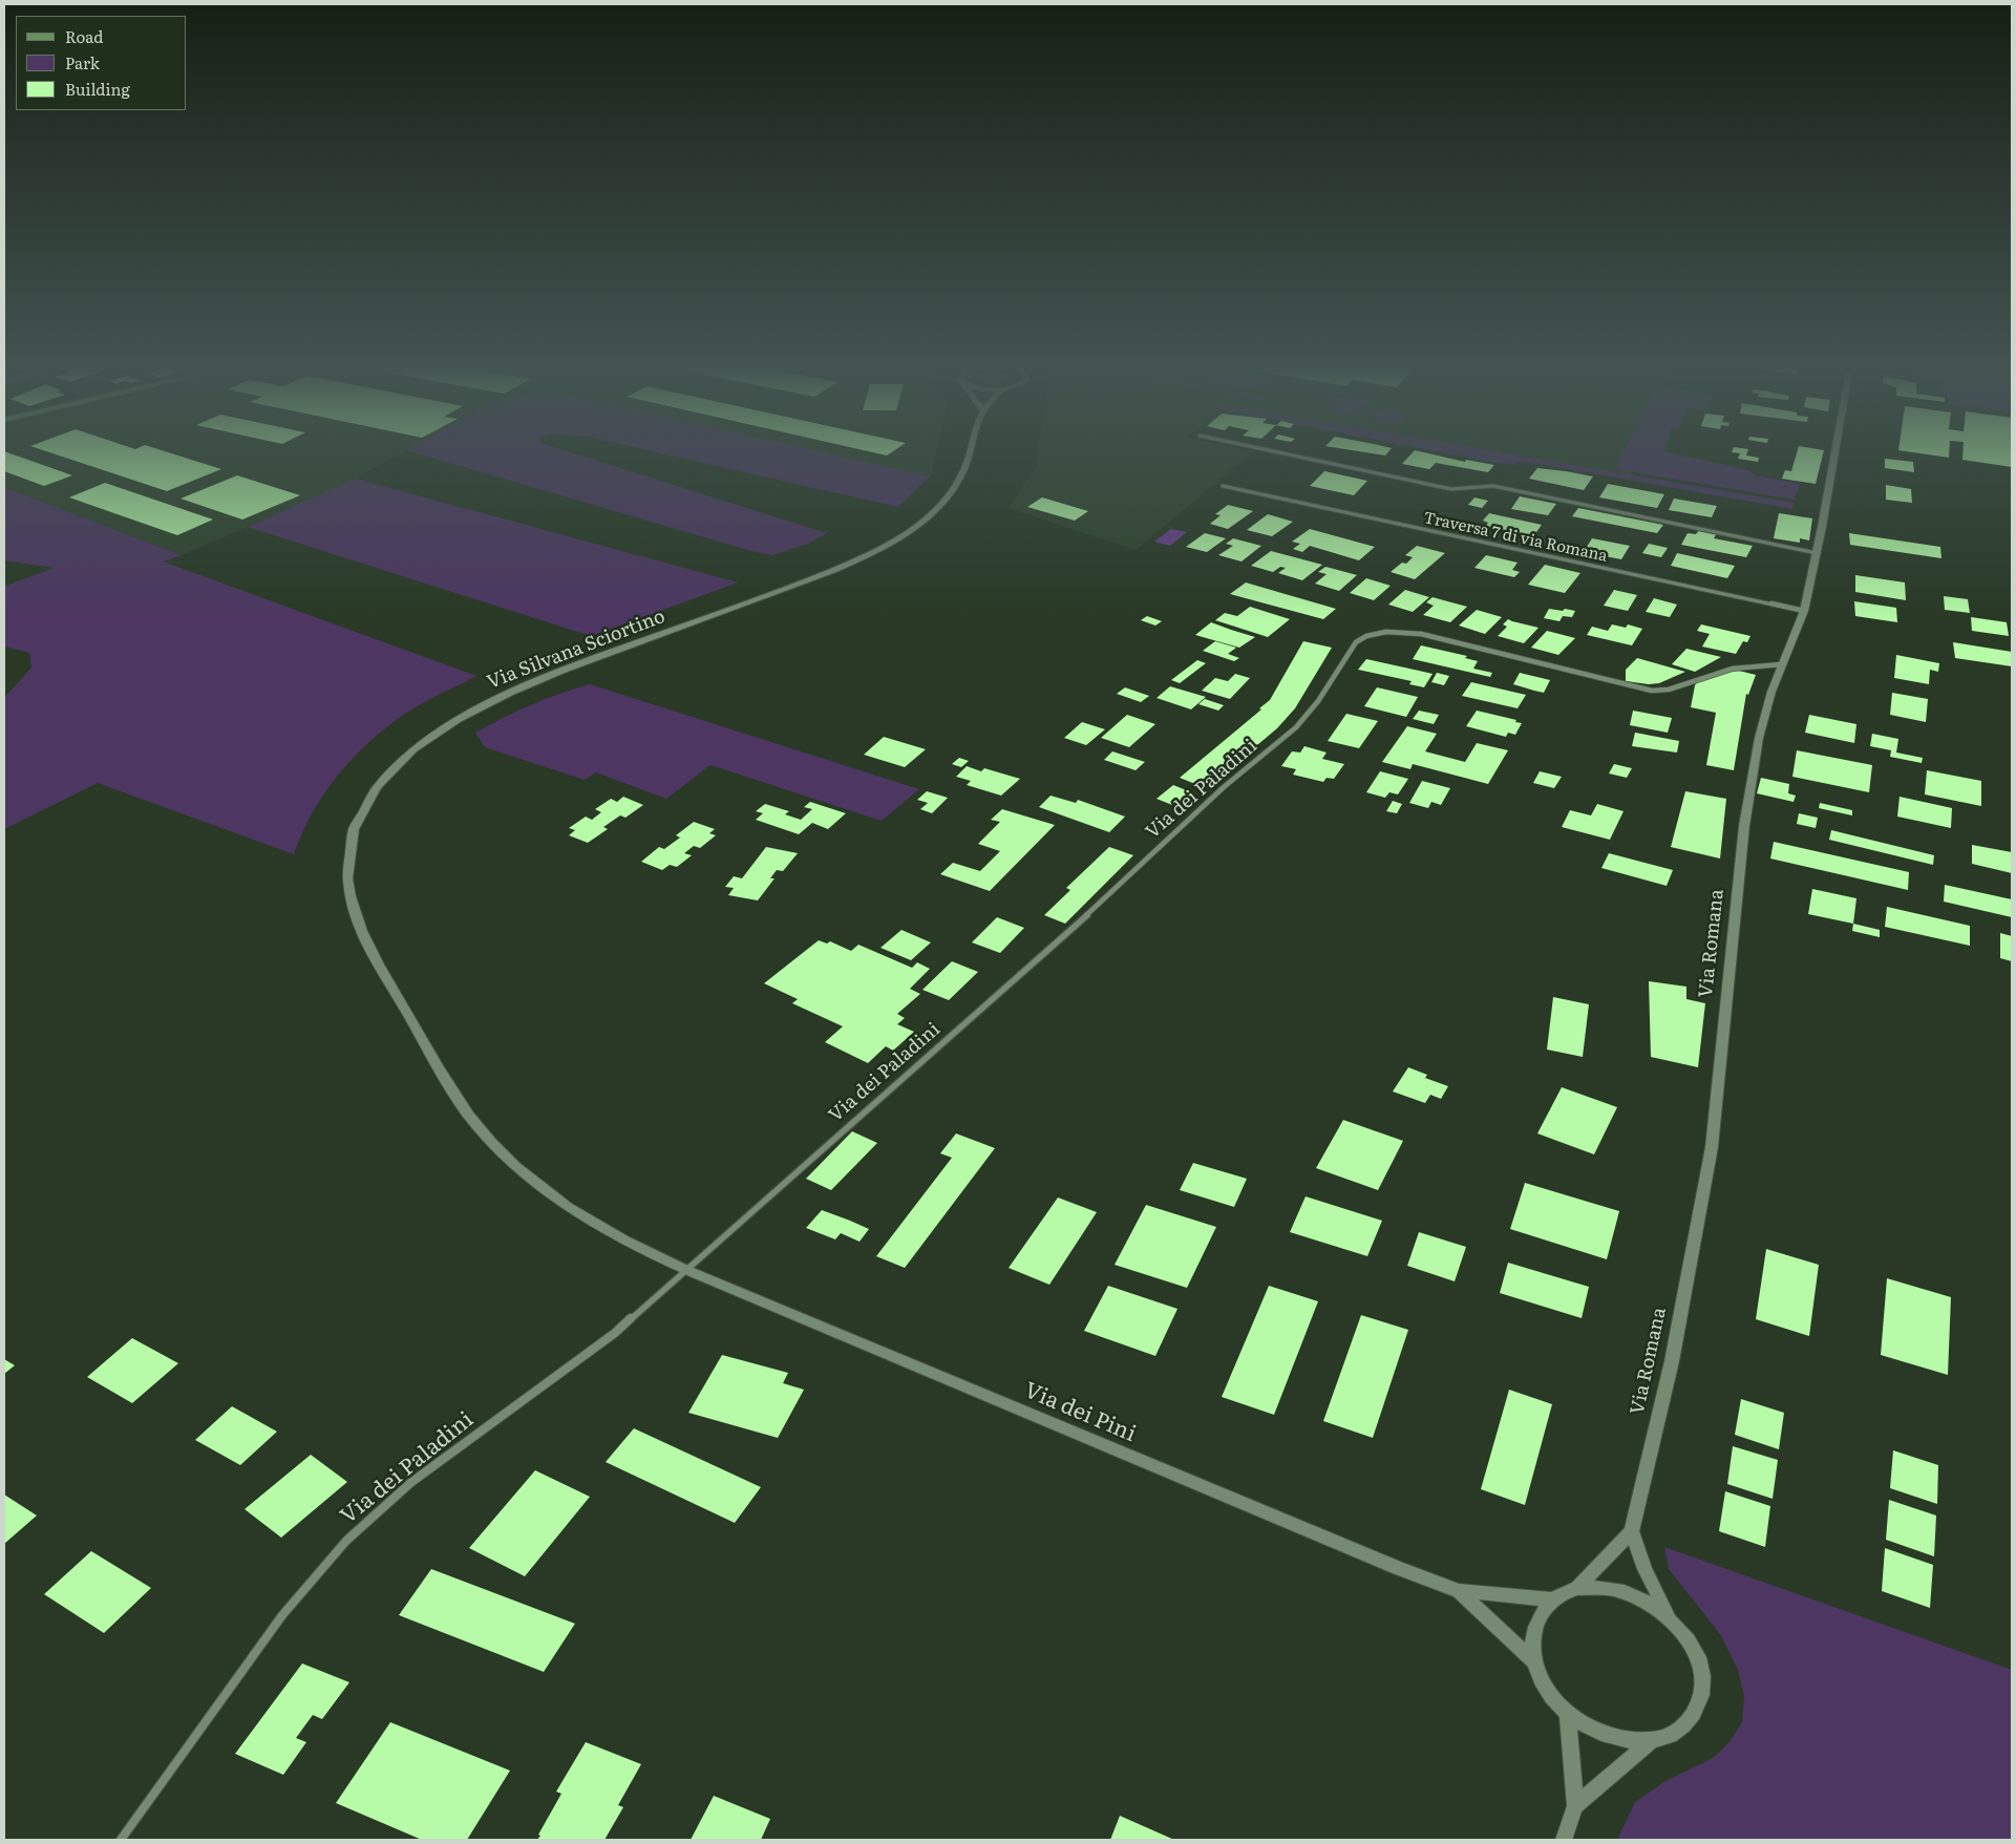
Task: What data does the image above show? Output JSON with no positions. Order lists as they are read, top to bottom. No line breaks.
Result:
{"streets":{"street":["Traversa 7 di via Romana","Via Silvana Sciortino","Via dei Paladini","Via Romana","Via dei Pini"]},"crossings":[["Traversa 7 di via Romana","Via Romana"],["Via Silvana Sciortino","Via dei Paladini"],["Via Silvana Sciortino","Via dei Pini"],["Via dei Paladini","Via Romana"],["Via dei Paladini","Via dei Pini"]],"legend":["Road","Park","Building"]}
